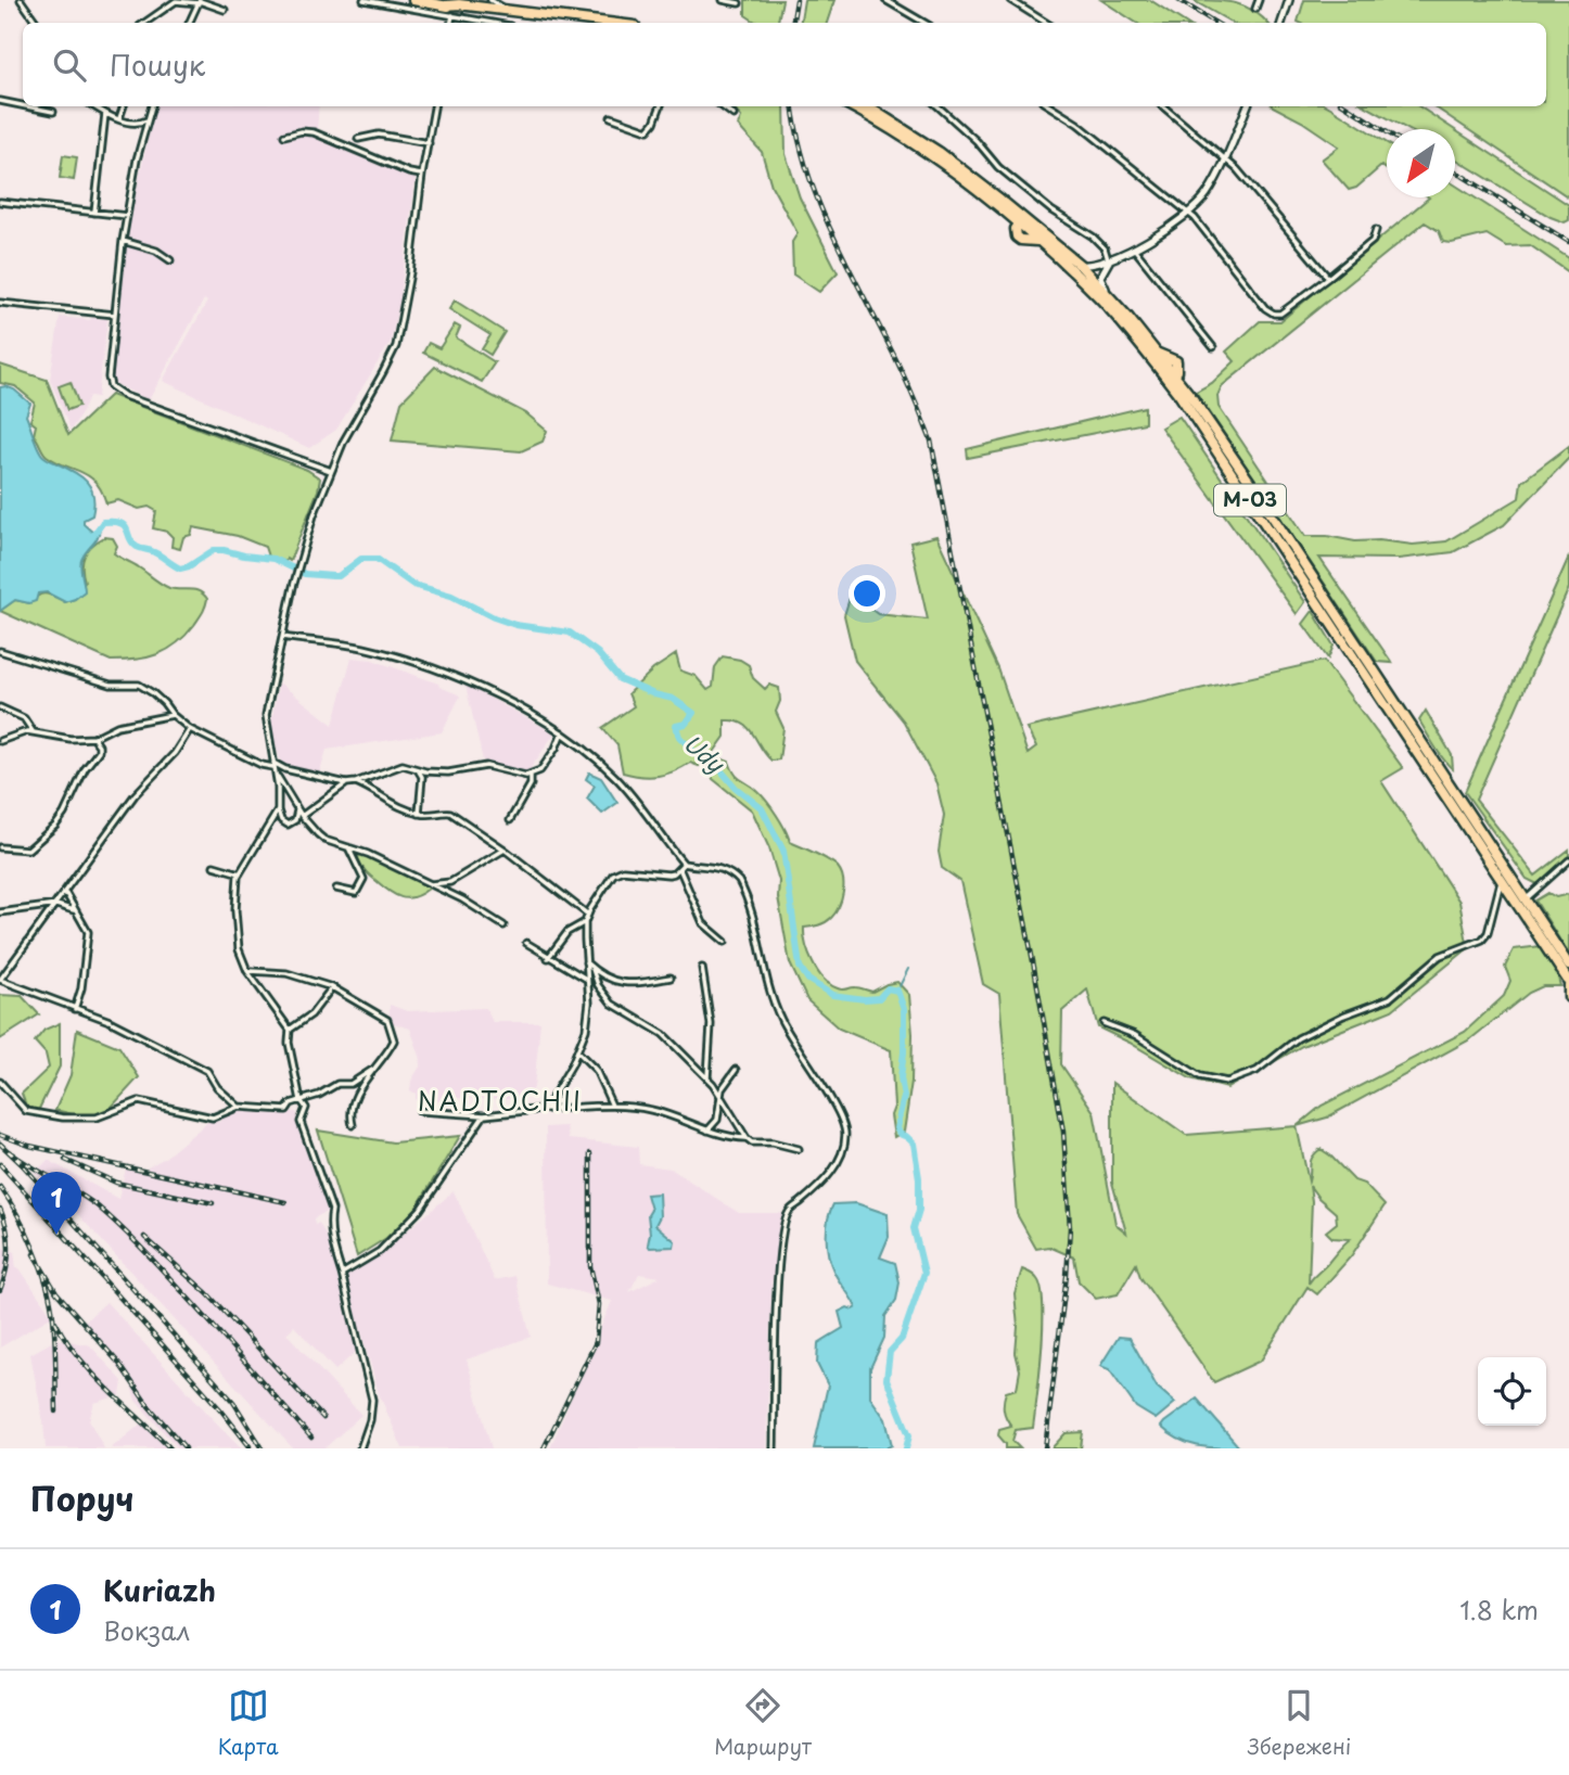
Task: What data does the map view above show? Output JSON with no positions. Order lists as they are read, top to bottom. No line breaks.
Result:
{"streets":{"highway":["М-03"]},"districts":["NADTOCHII"],"water":["Udy"],"north":"bottom left","page":{"search":"Пошук","pins":"1","heading":"Поруч","list":[{"mark":"1","name":"Kuriazh","note":"Вокзал","value":"1.8 km"}],"nav":["Карта","Маршрут","Збережені"]}}
